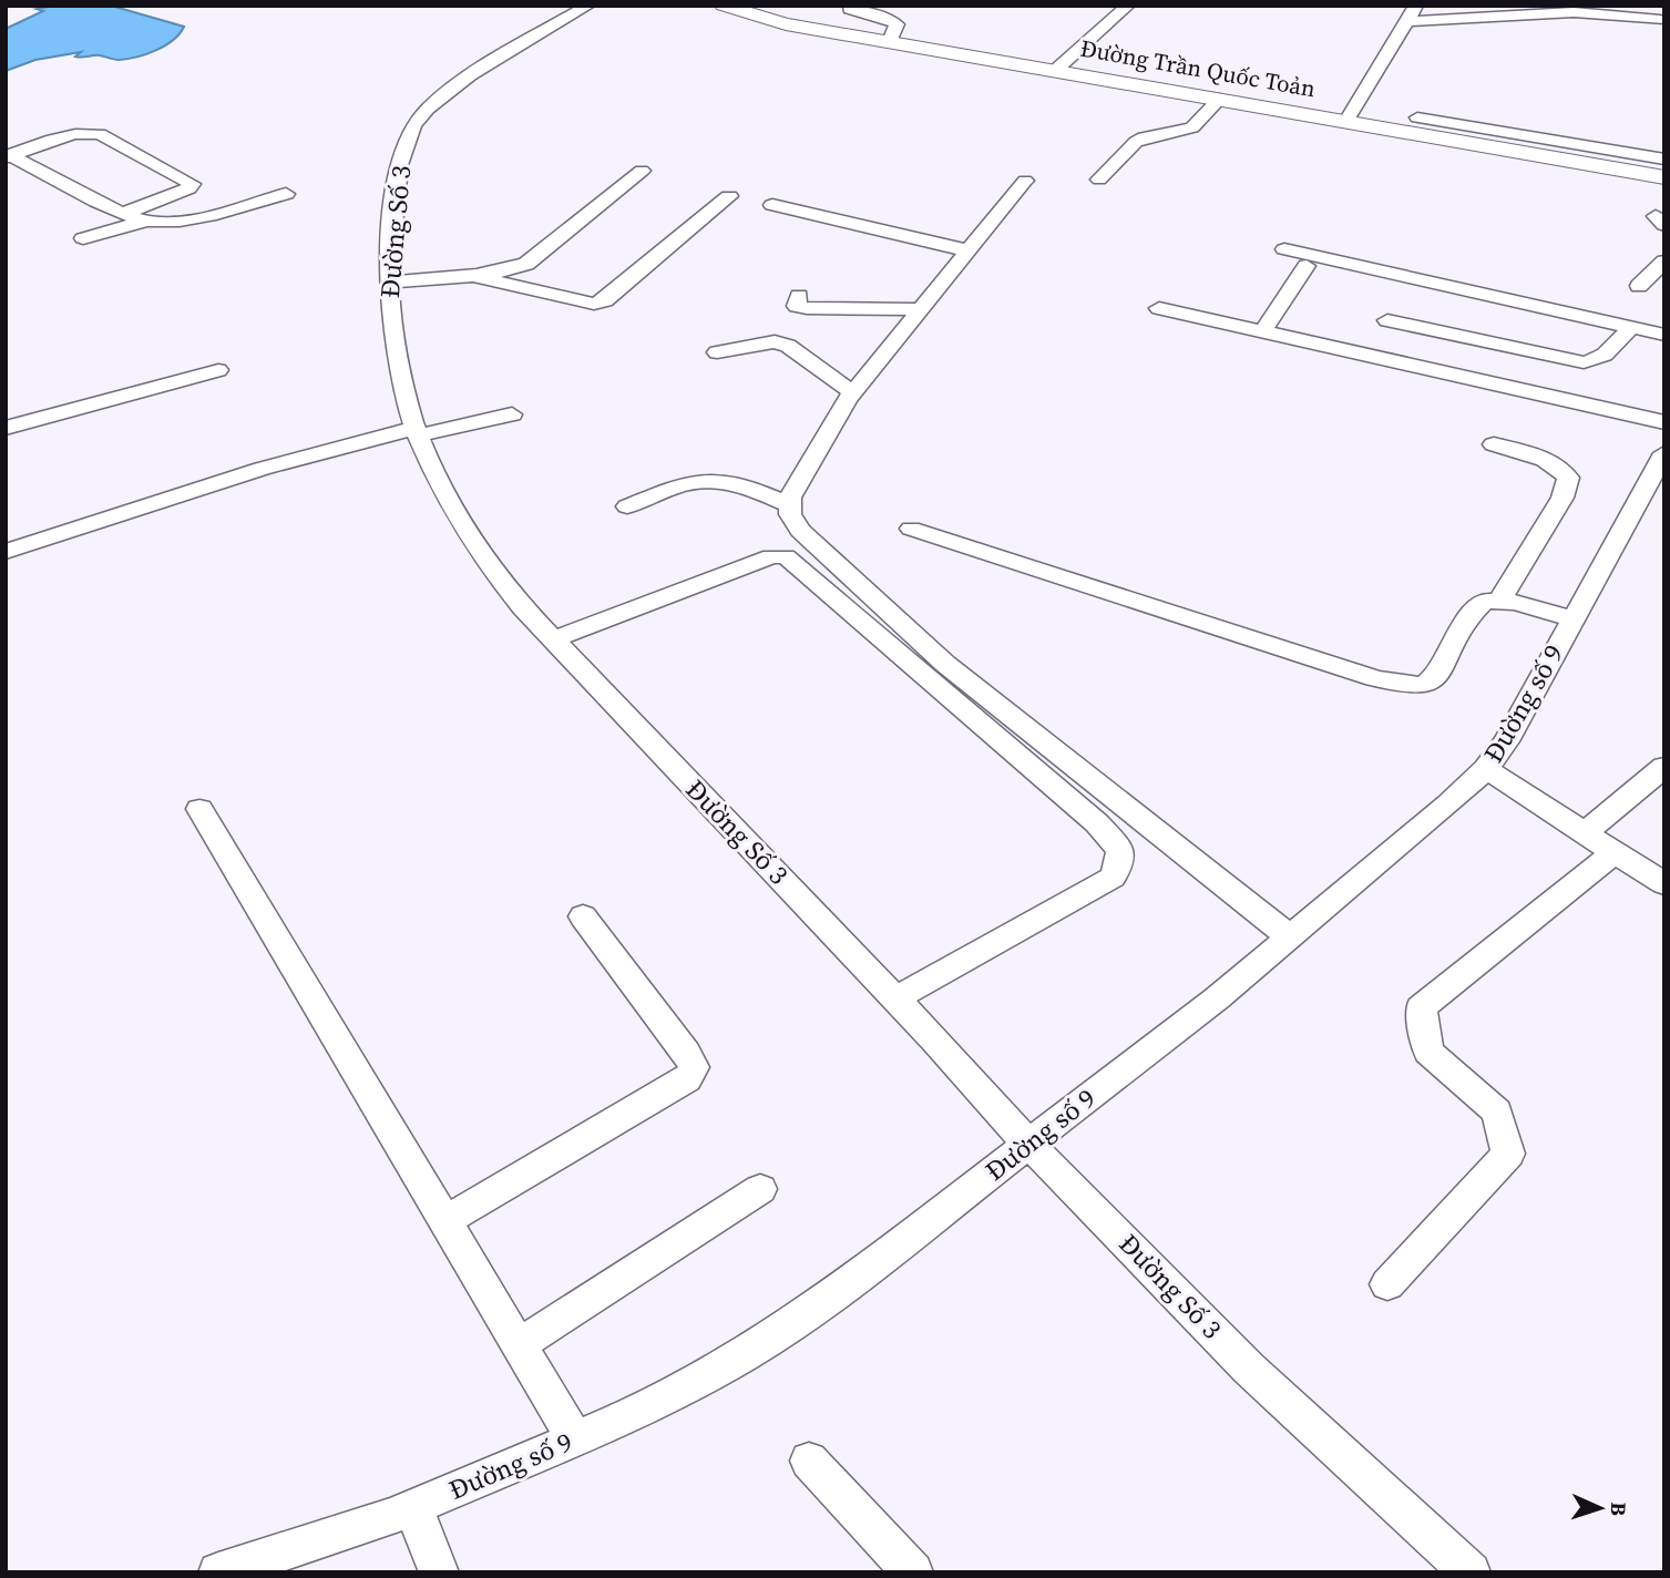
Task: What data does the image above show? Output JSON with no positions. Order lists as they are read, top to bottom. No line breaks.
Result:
{"streets":{"main road":["Đường Trần Quốc Toản"],"street":["Đường Số 3","Đường số 9"]},"crossings":[["Đường Số 3","Đường số 9"]],"north":"right"}
